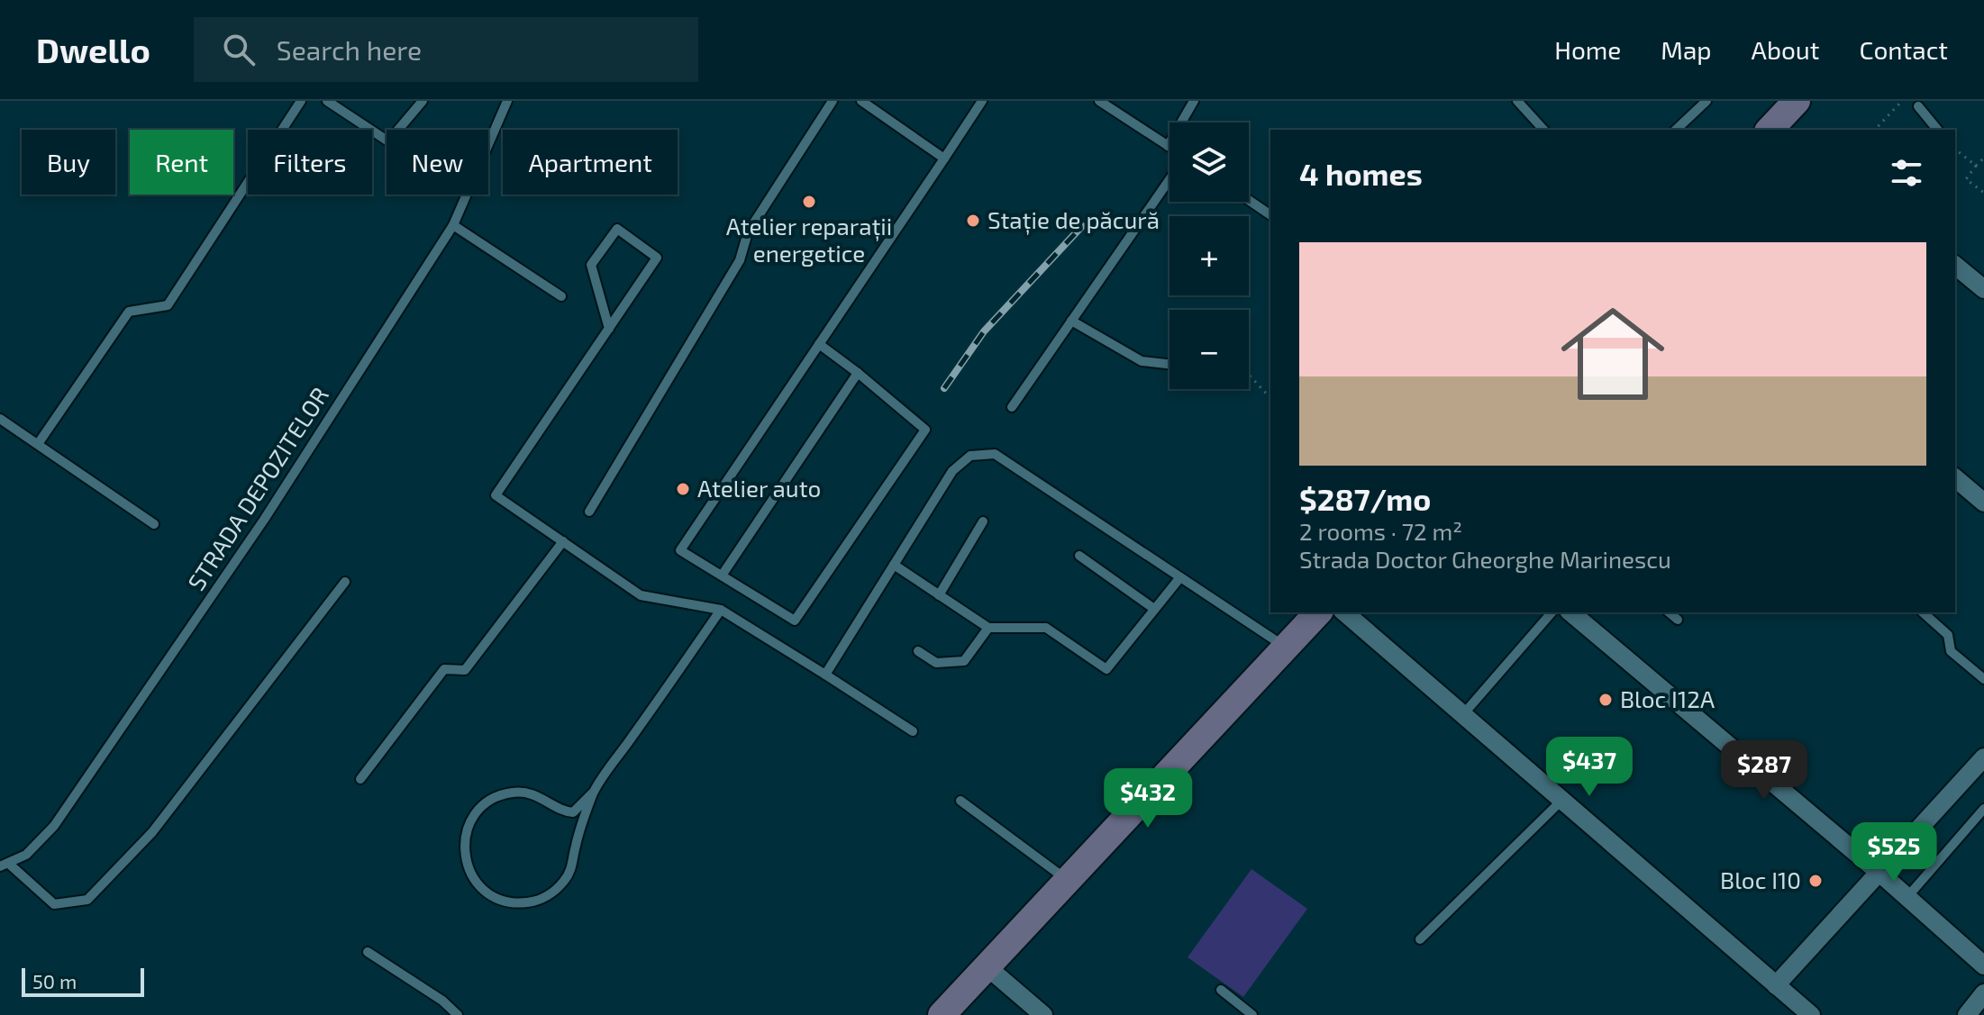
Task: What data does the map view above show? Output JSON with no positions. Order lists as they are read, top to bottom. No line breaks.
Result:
{"streets":{"lane":["STRADA DEPOZITELOR"]},"places":["Atelier reparații energetice","Stație de păcură","Atelier auto","Bloc I12A","Bloc I10"],"scale_bar":"50 m","page":{"header":"Dwello","search":"Search here","nav":["Home","Map","About","Contact"],"map_buttons":["+","−"],"chip":["Buy","Rent","Filters","New","Apartment"],"heading":"4 homes","list":[{"name":"$287/mo","note":"2 rooms · 72 m² · Strada Doctor Gheorghe Marinescu"}],"price":["$437","$287","$432","$525"],"scale":"50 m"}}
